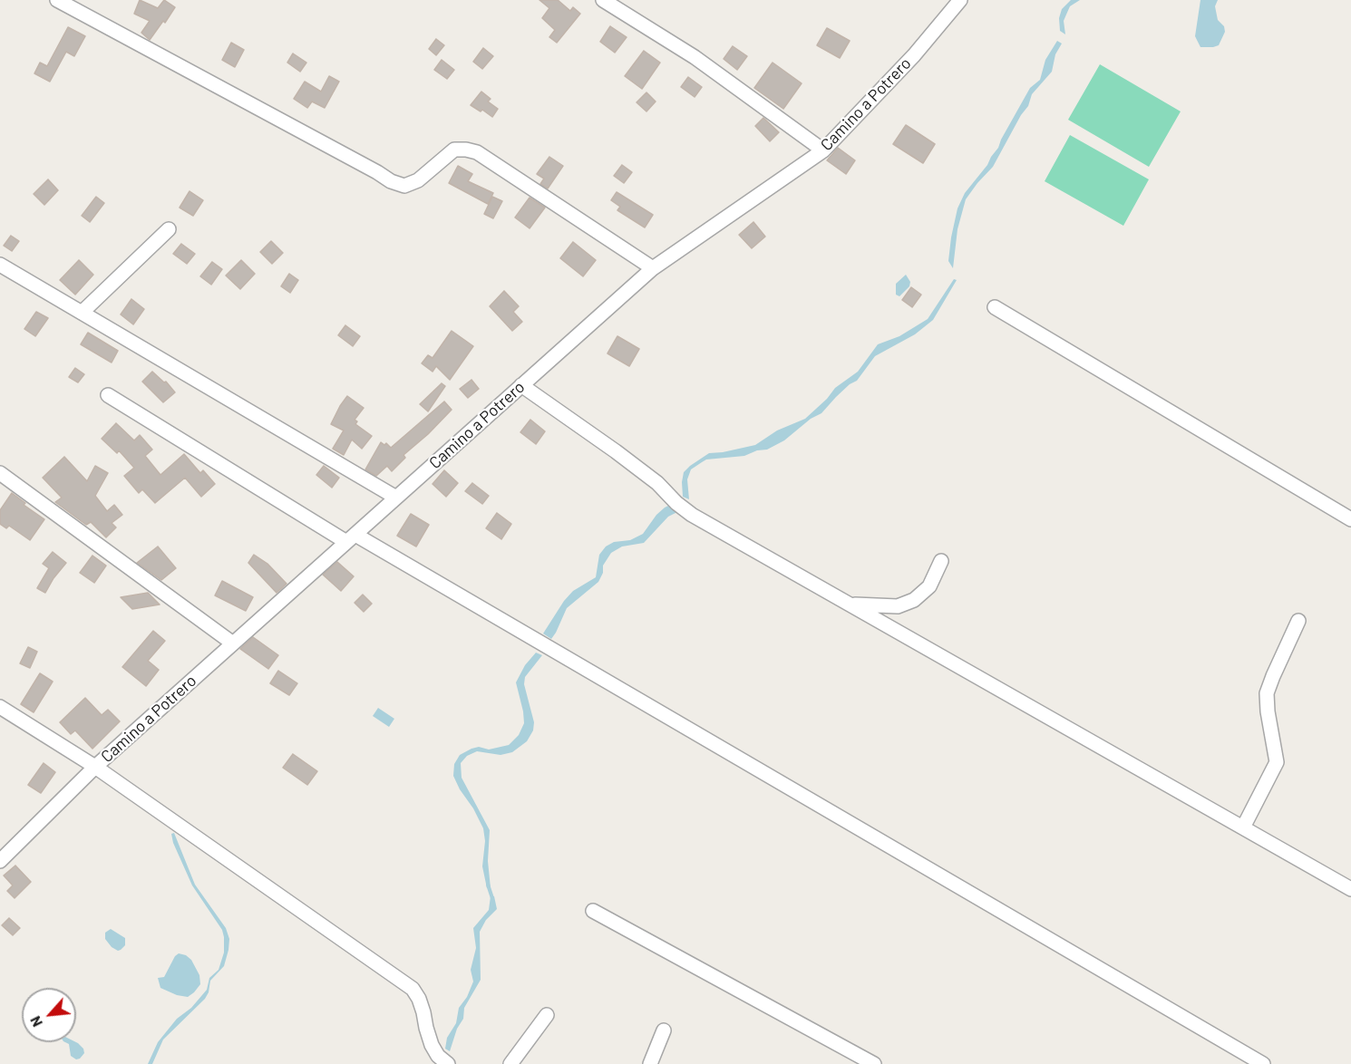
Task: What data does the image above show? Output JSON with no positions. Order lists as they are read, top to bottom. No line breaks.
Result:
{"streets":{"street":["Camino a Potrero"]},"north":"bottom left"}
